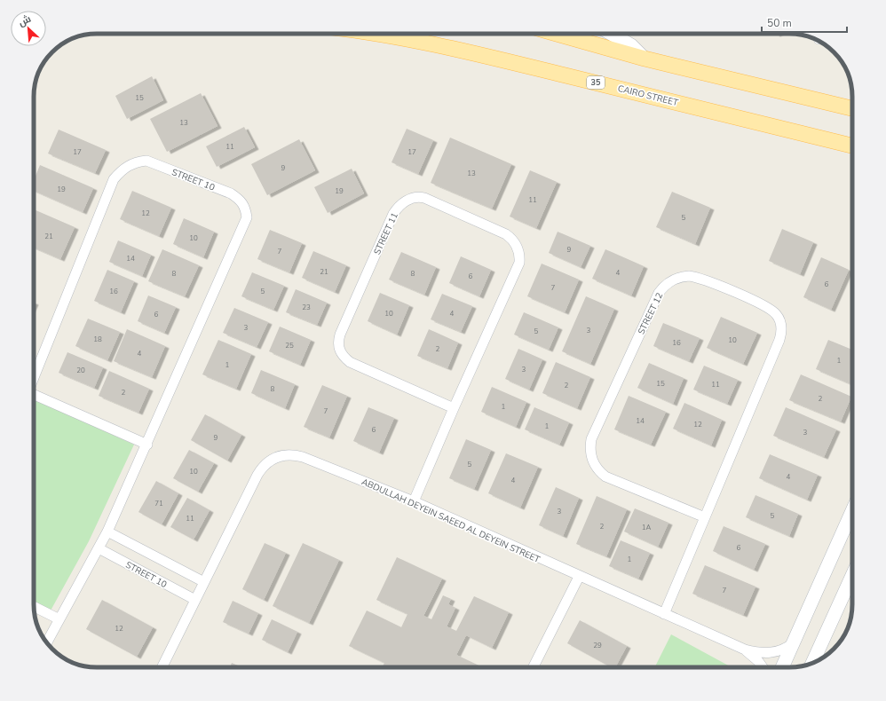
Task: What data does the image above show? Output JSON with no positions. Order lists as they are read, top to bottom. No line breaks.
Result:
{"streets":{"main road":["35","CAIRO STREET"],"street":["STREET 10","STREET 11","STREET 12","ABDULLAH DEYEIN SAEED AL DEYEIN STREET"]},"crossings":[["STREET 10","ABDULLAH DEYEIN SAEED AL DEYEIN STREET"],["STREET 11","ABDULLAH DEYEIN SAEED AL DEYEIN STREET"],["STREET 12","ABDULLAH DEYEIN SAEED AL DEYEIN STREET"]],"house_numbers":["15","13","11","17","17","9","13","19","19","11","12","5","21","10","9","7","14","21","4","8","8","6","6","7","16","5","23","10","4","6","3","3","5","18","10","16","25","2","4","1","1","3","20","15","11","2","8","2","2","1","7","14","12","1","6","3","9","5","10","4","4","71","3","5","11","2","1A","6","1","7","12","29"],"scale_bar":"50 m","north":"top left"}
